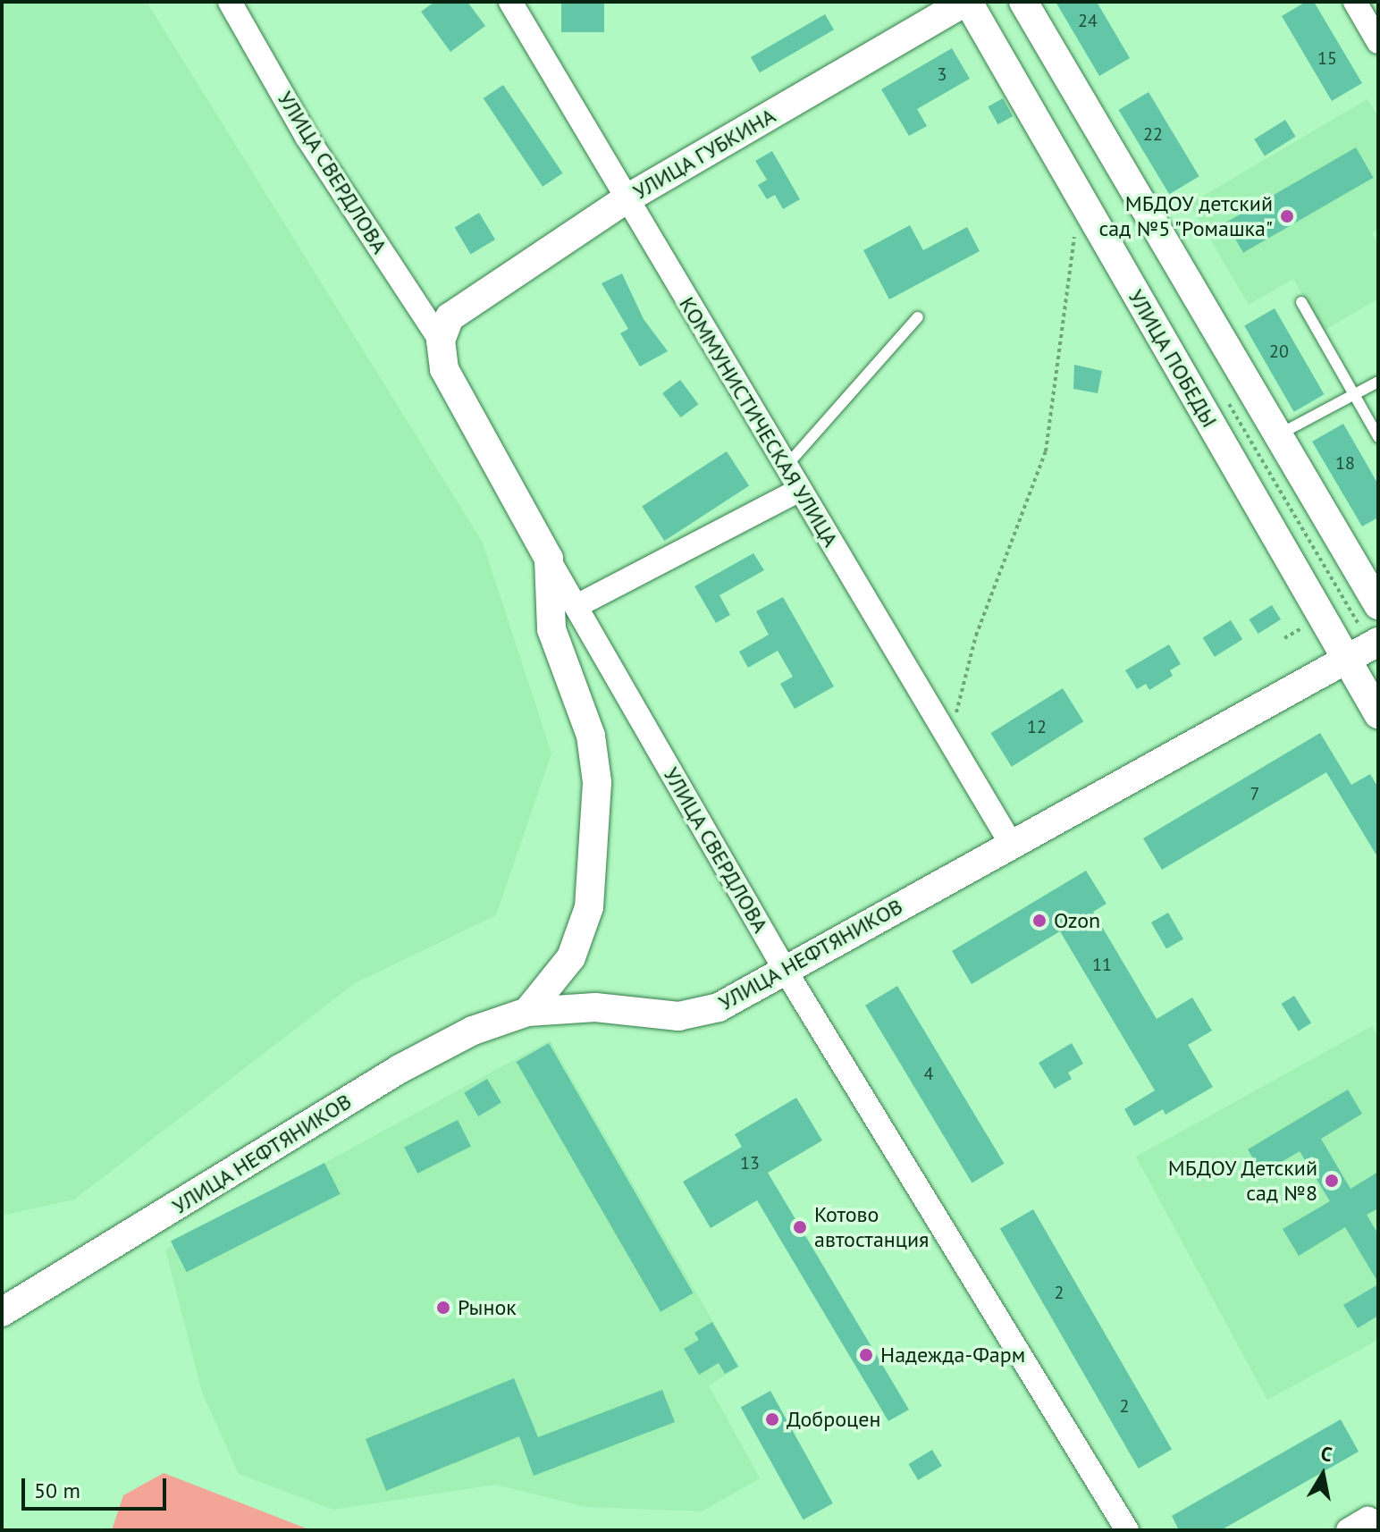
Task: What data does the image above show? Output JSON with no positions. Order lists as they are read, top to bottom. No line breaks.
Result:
{"streets":{"street":["УЛИЦА ГУБКИНА","УЛИЦА СВЕРДЛОВА","УЛИЦА ПОБЕДЫ","КОММУНИСТИЧЕСКАЯ УЛИЦА","УЛИЦА НЕФТЯНИКОВ"]},"crossings":[["УЛИЦА ГУБКИНА","УЛИЦА СВЕРДЛОВА"],["УЛИЦА ГУБКИНА","УЛИЦА ПОБЕДЫ"],["УЛИЦА ГУБКИНА","КОММУНИСТИЧЕСКАЯ УЛИЦА"],["УЛИЦА СВЕРДЛОВА","УЛИЦА НЕФТЯНИКОВ"],["УЛИЦА ПОБЕДЫ","УЛИЦА НЕФТЯНИКОВ"],["КОММУНИСТИЧЕСКАЯ УЛИЦА","УЛИЦА НЕФТЯНИКОВ"]],"places":["МБДОУ детский сад №5 \"Ромашка\"","Ozon","МБДОУ Детский сад №8","Котово автостанция","Рынок","Надежда-Фарм","Доброцен"],"house_numbers":["24","15","3","22","20","18","12","7","11","4","13","2","2"],"scale_bar":"50 m","north":"top"}
